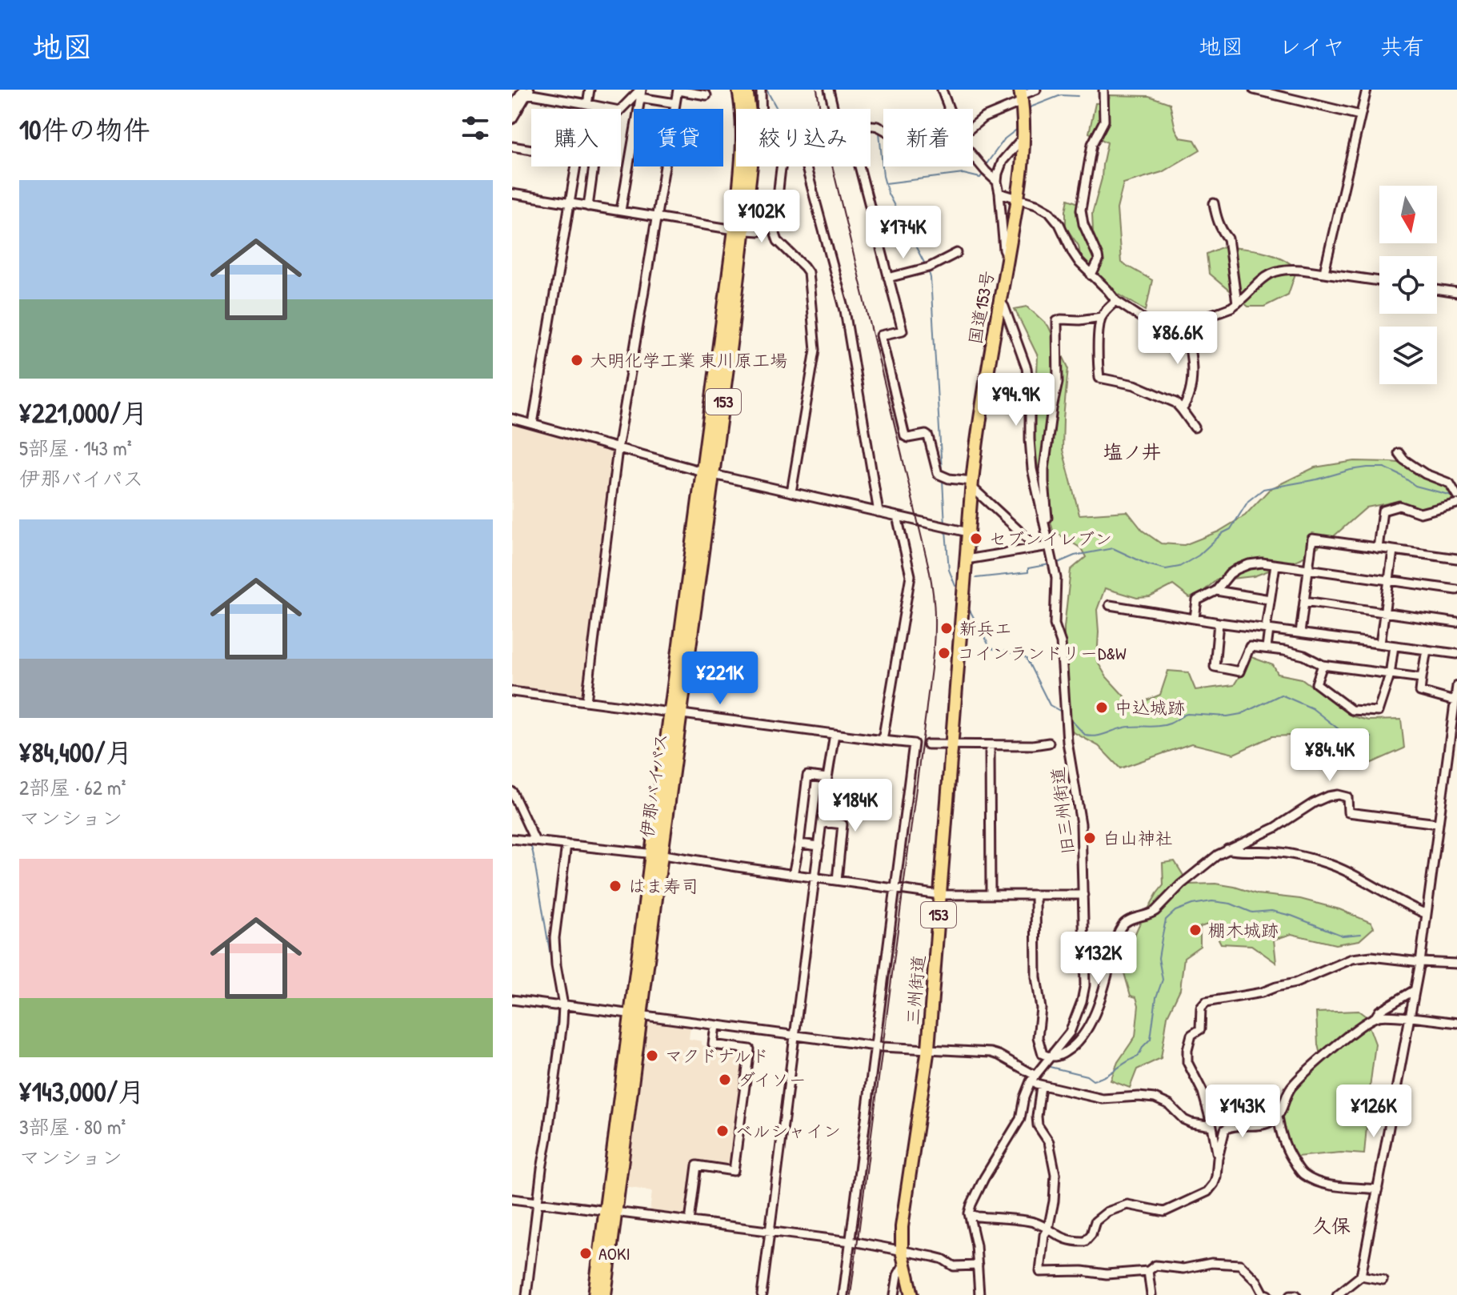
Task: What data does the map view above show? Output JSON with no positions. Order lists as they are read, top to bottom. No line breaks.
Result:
{"streets":{"highway":["国道153号","153","伊那バイパス","三州街道"],"street":["旧三州街道"]},"crossings":[["国道153号","旧三州街道"],["国道153号","三州街道"]],"districts":["塩ノ井","久保"],"places":["大明化学工業 東川原工場","セブンイレブン","新兵エ","コインランドリーD&W","中込城跡","白山神社","はま寿司","棚木城跡","マクドナルド","ダイソー","ベルシャイン","AOKI"],"north":"bottom","page":{"header":"地図","nav":["地図","レイヤ","共有"],"heading":"10件の物件","chip":["購入","賃貸","絞り込み","新着"],"list":[{"name":"¥221,000/月","note":"5部屋 · 143 m² · 伊那バイパス"},{"name":"¥84,400/月","note":"2部屋 · 62 m² · マンション"},{"name":"¥143,000/月","note":"3部屋 · 80 m² · マンション"}],"price":["¥102K","¥174K","¥86.6K","¥94.9K","¥221K","¥84.4K","¥184K","¥132K","¥143K","¥126K"]}}
